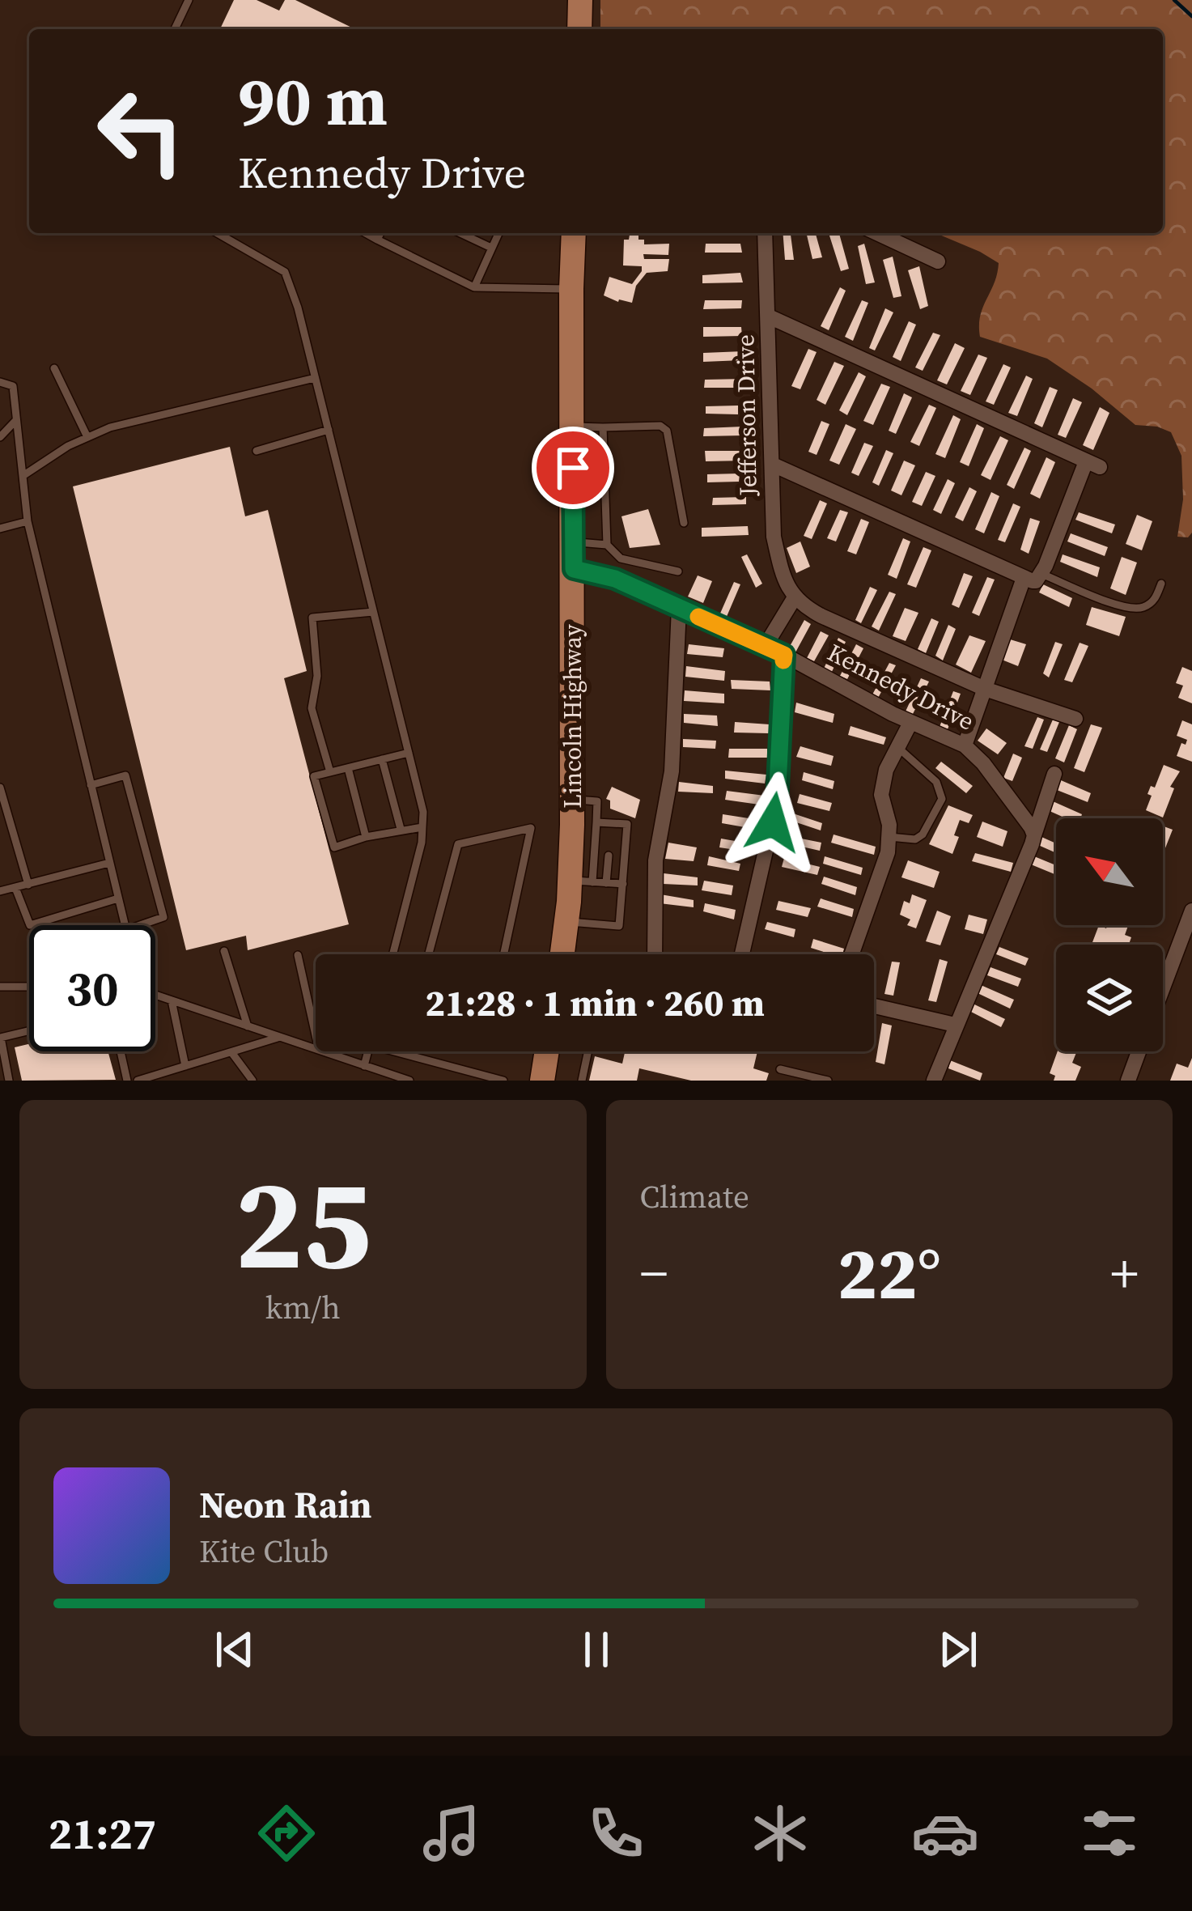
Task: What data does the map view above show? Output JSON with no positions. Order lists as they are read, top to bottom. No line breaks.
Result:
{"streets":{"main road":["Lincoln Highway"],"street":["Jefferson Drive","Kennedy Drive"]},"crossings":[["Kennedy Drive","Lincoln Highway"]],"north":"top left","page":{"turn":["90 m","Kennedy Drive"],"limit":"30","trip":"21:28 · 1 min · 260 m","tile":[["25","km/h"],"Climate"],"heat":["−","22°","+"],"song":["Neon Rain","Kite Club"],"tabs":"21:27"}}
